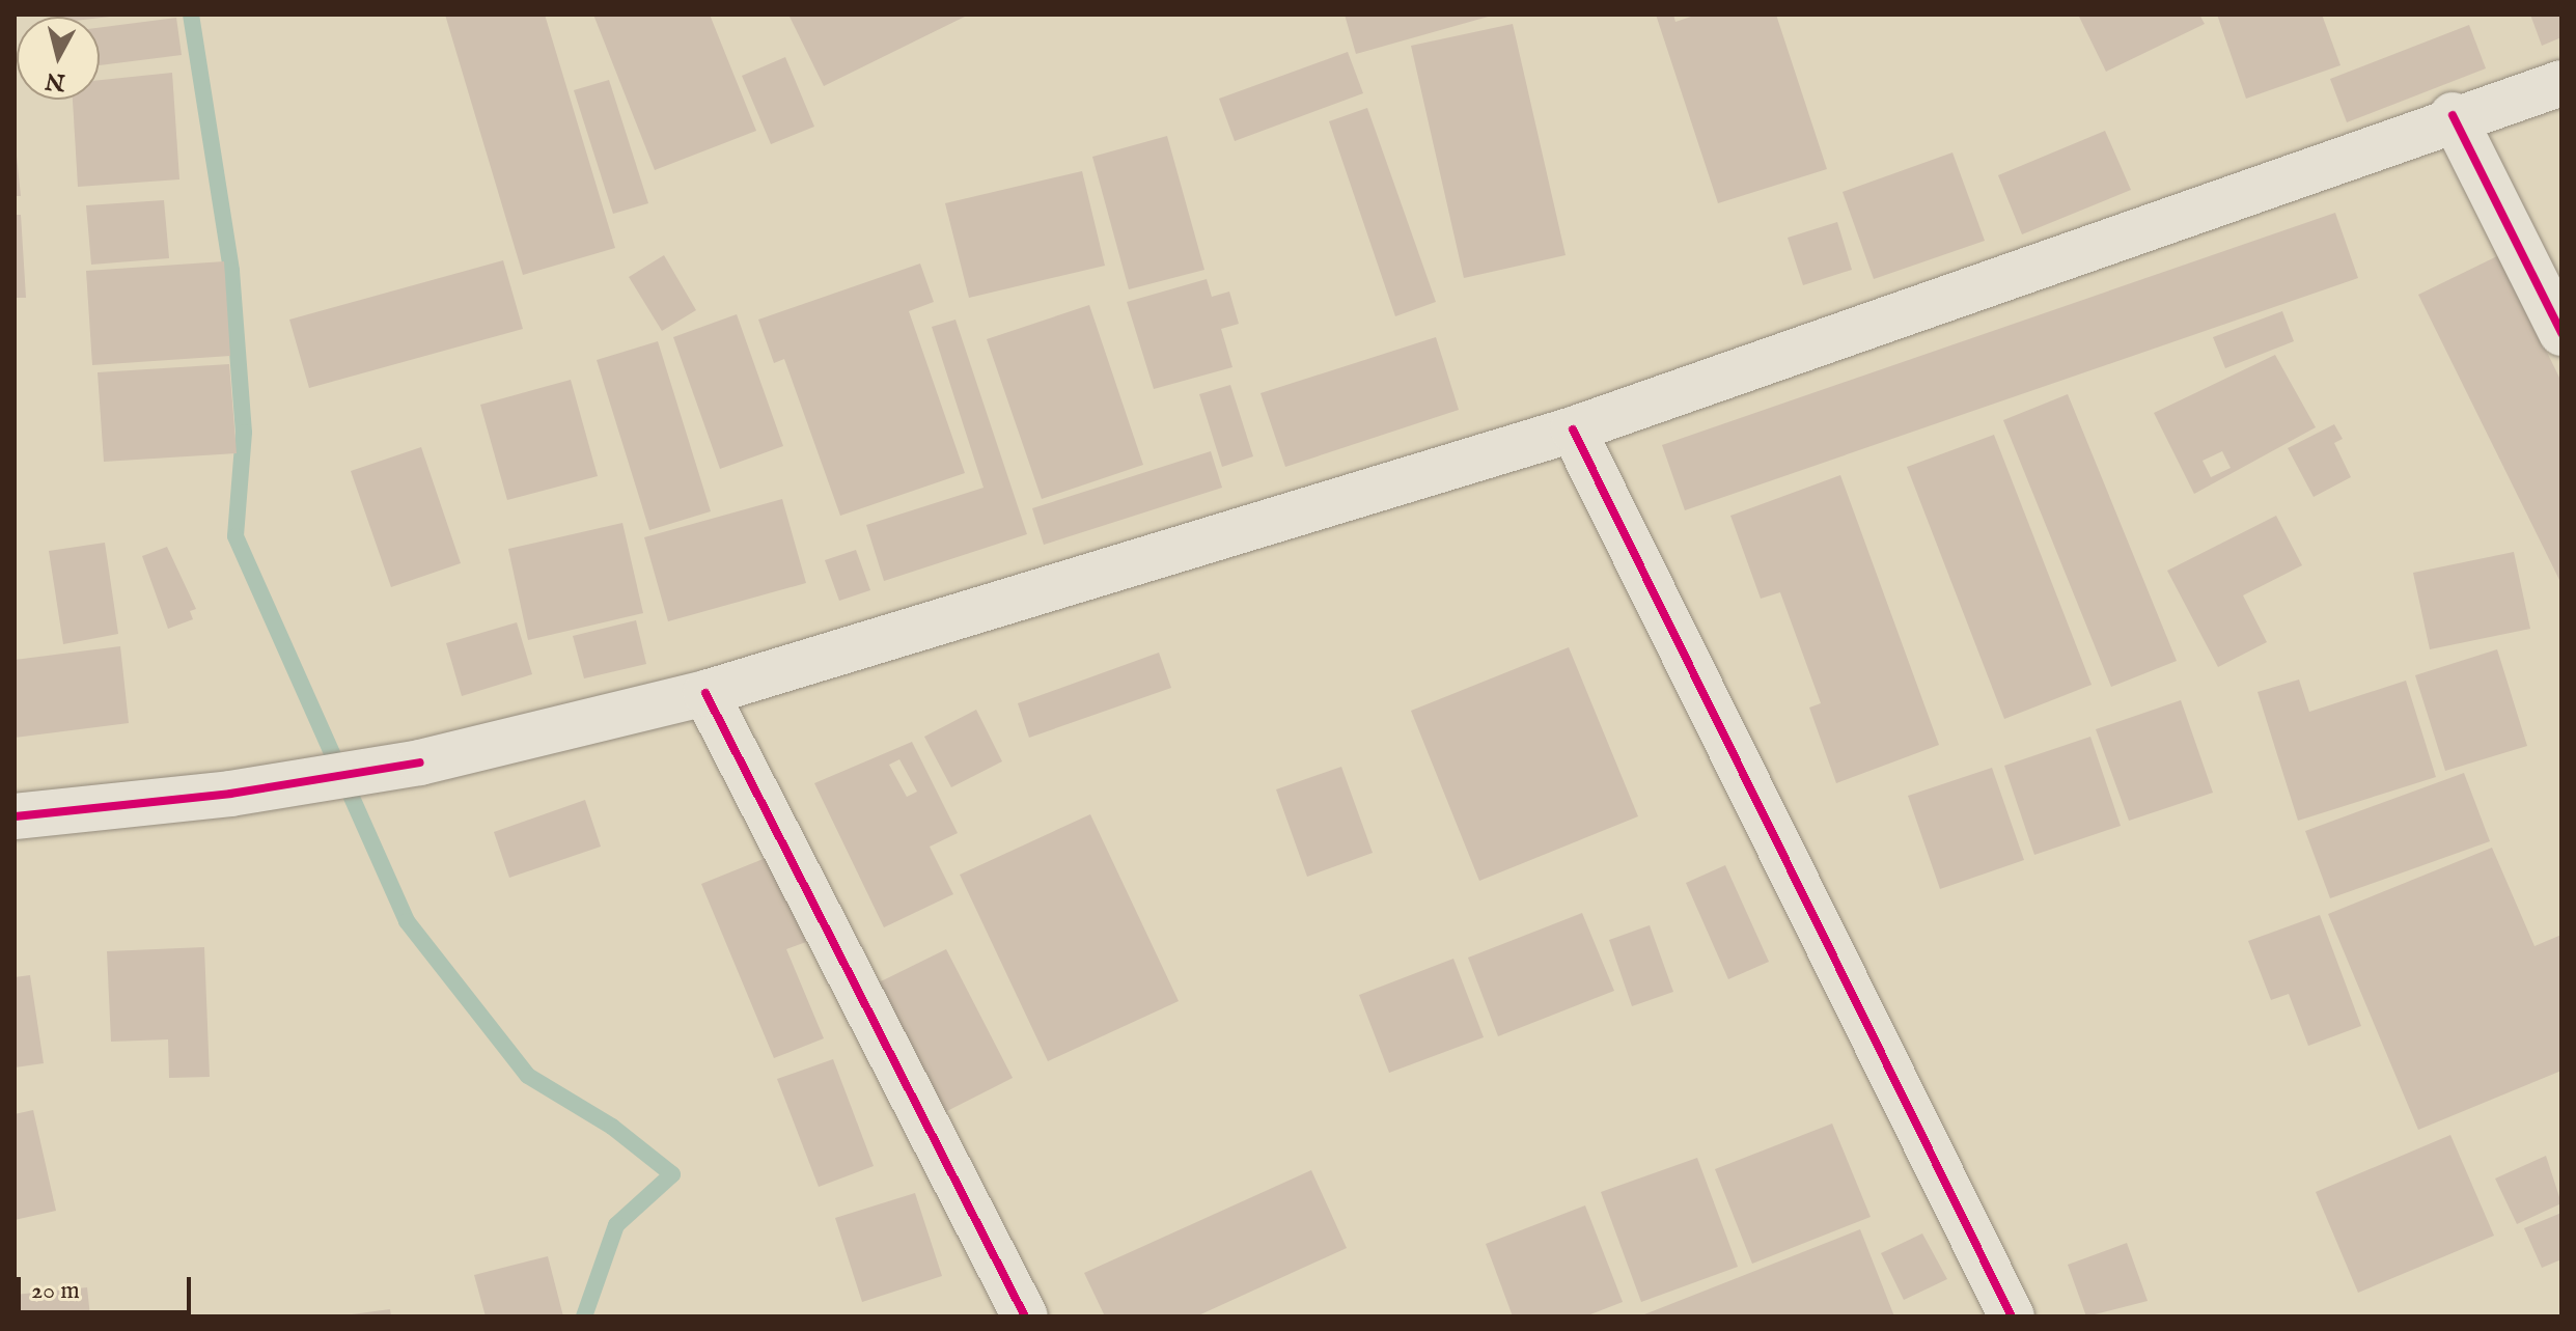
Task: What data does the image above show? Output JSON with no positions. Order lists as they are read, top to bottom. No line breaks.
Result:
{"scale_bar":"20 m","north":"bottom"}
